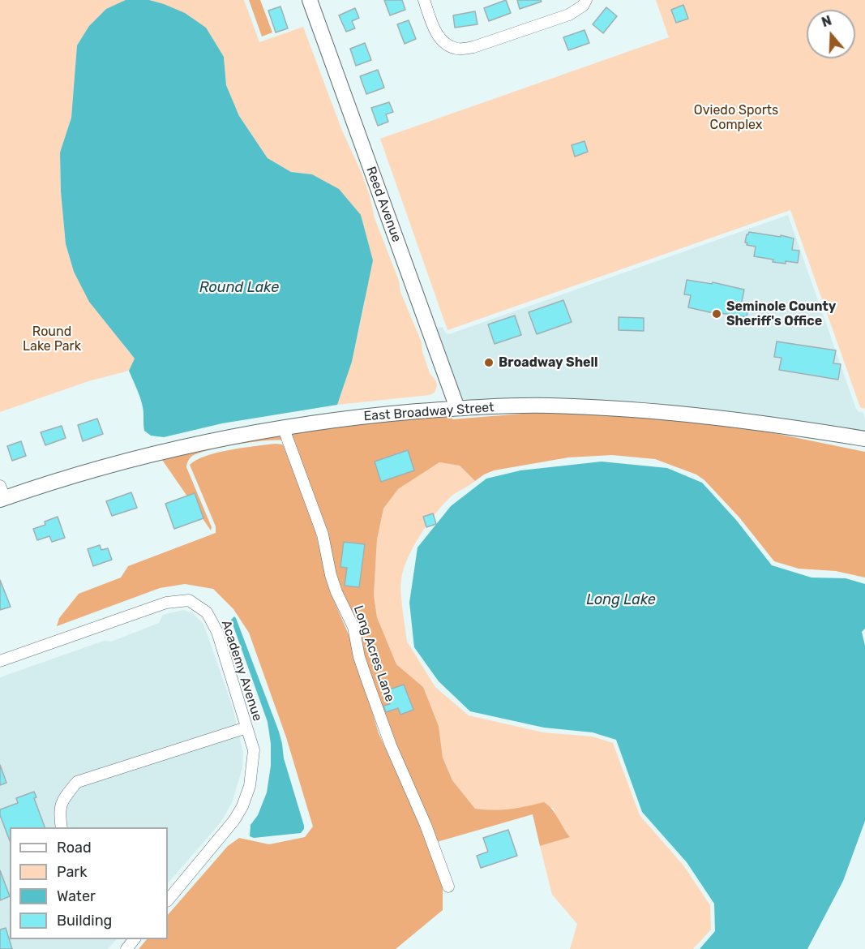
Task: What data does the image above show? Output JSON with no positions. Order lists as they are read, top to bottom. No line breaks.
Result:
{"streets":{"main road":["Reed Avenue","East Broadway Street"],"street":["Long Acres Lane","Academy Avenue"]},"crossings":[["Reed Avenue","East Broadway Street"],["East Broadway Street","Long Acres Lane"]],"water":["Round Lake","Long Lake"],"parks":["Oviedo Sports Complex","Round Lake Park"],"places":["Seminole County Sheriff's Office","Broadway Shell"],"legend":["Road","Park","Water","Building"],"north":"top"}
